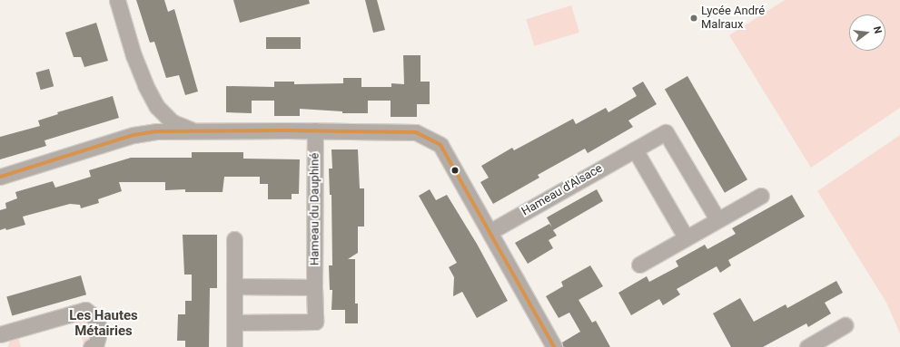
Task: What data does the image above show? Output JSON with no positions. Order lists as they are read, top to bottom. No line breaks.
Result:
{"streets":{"street":["Hameau d'Alsace","Hameau du Dauphiné"]},"districts":["Les Hautes Métairies"],"places":["Lycée André Malraux"],"north":"right"}
